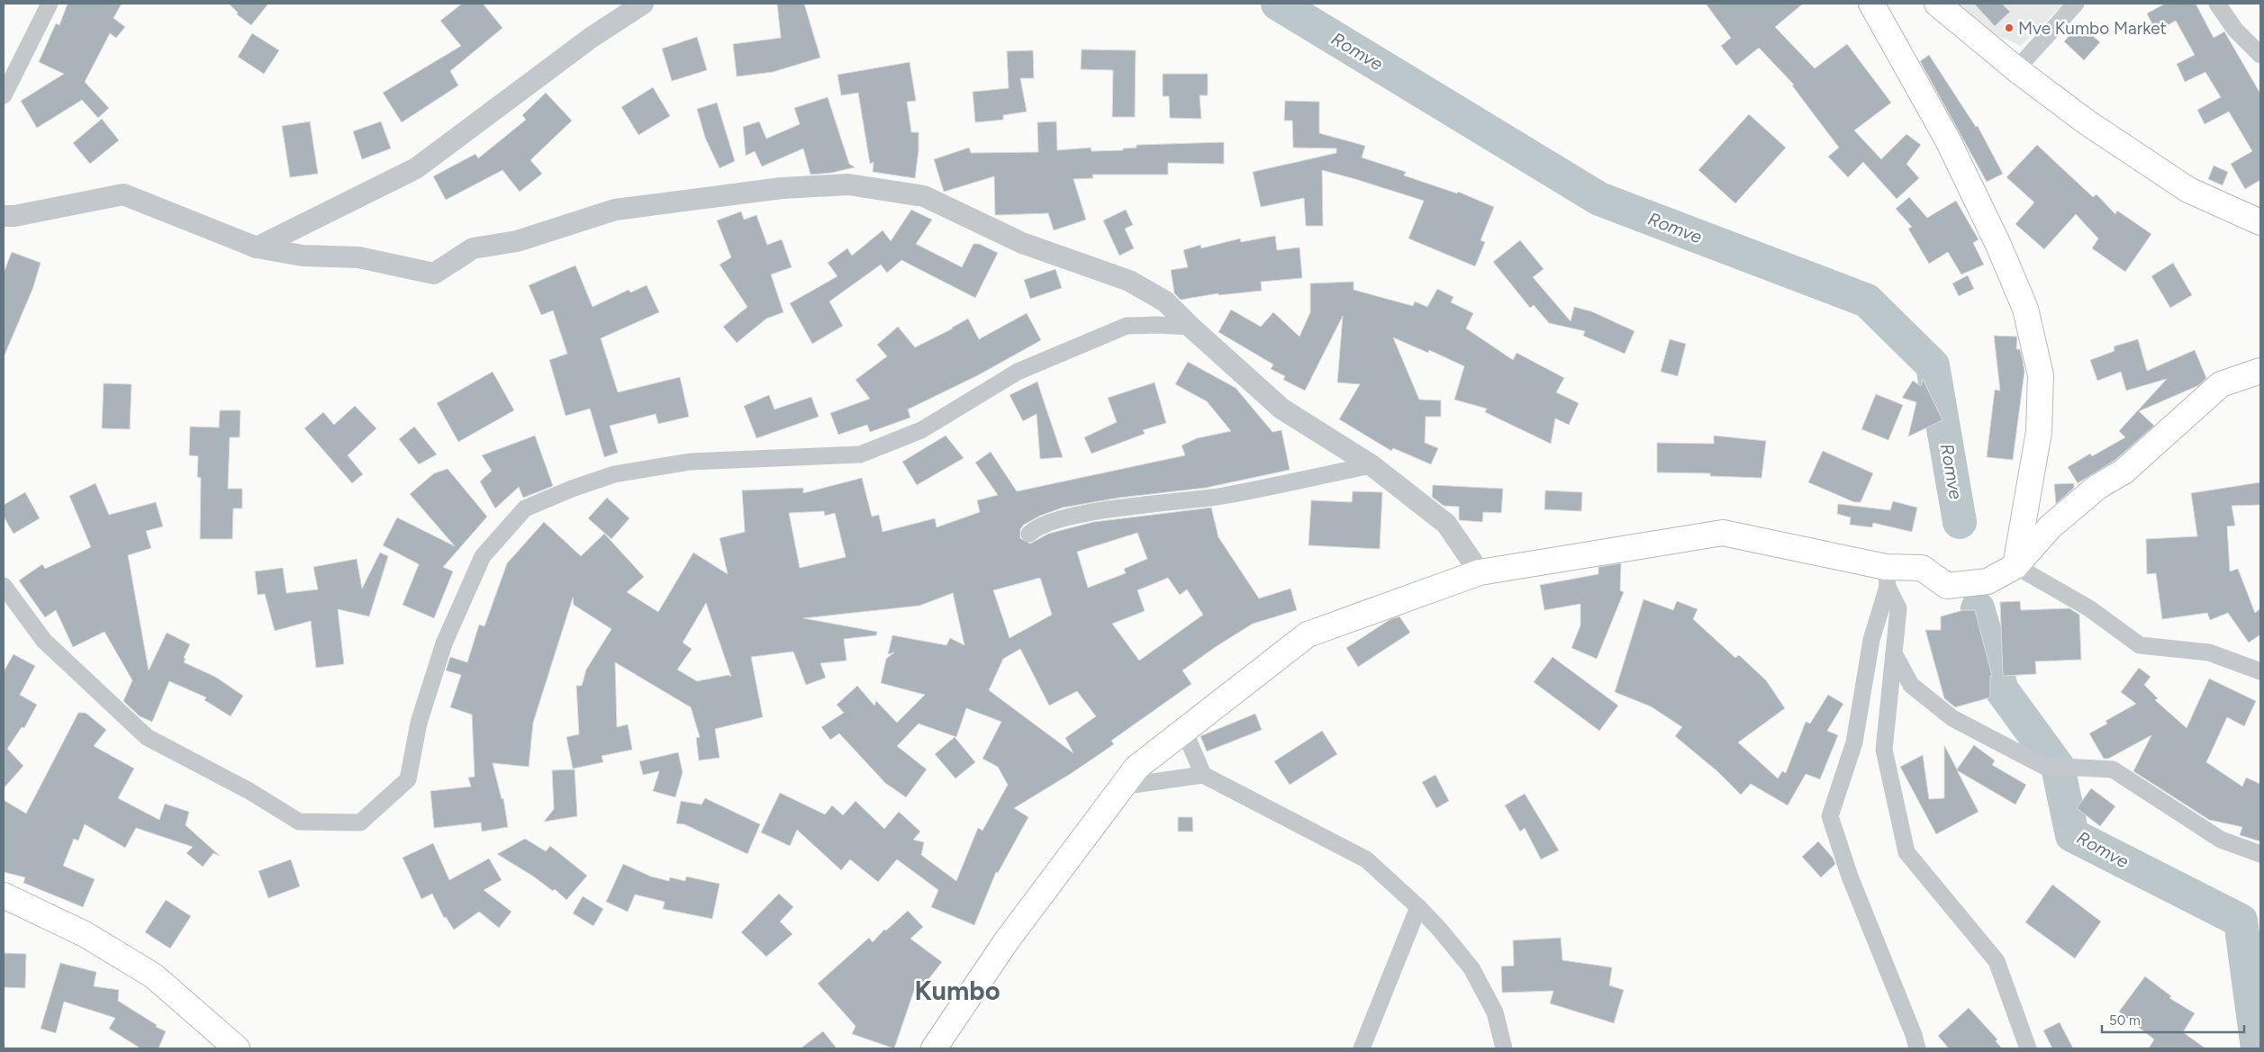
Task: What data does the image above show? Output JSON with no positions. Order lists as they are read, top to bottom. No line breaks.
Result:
{"districts":["Kumbo"],"water":["Romve"],"places":["Mve Kumbo Market"],"scale_bar":"50 m"}
